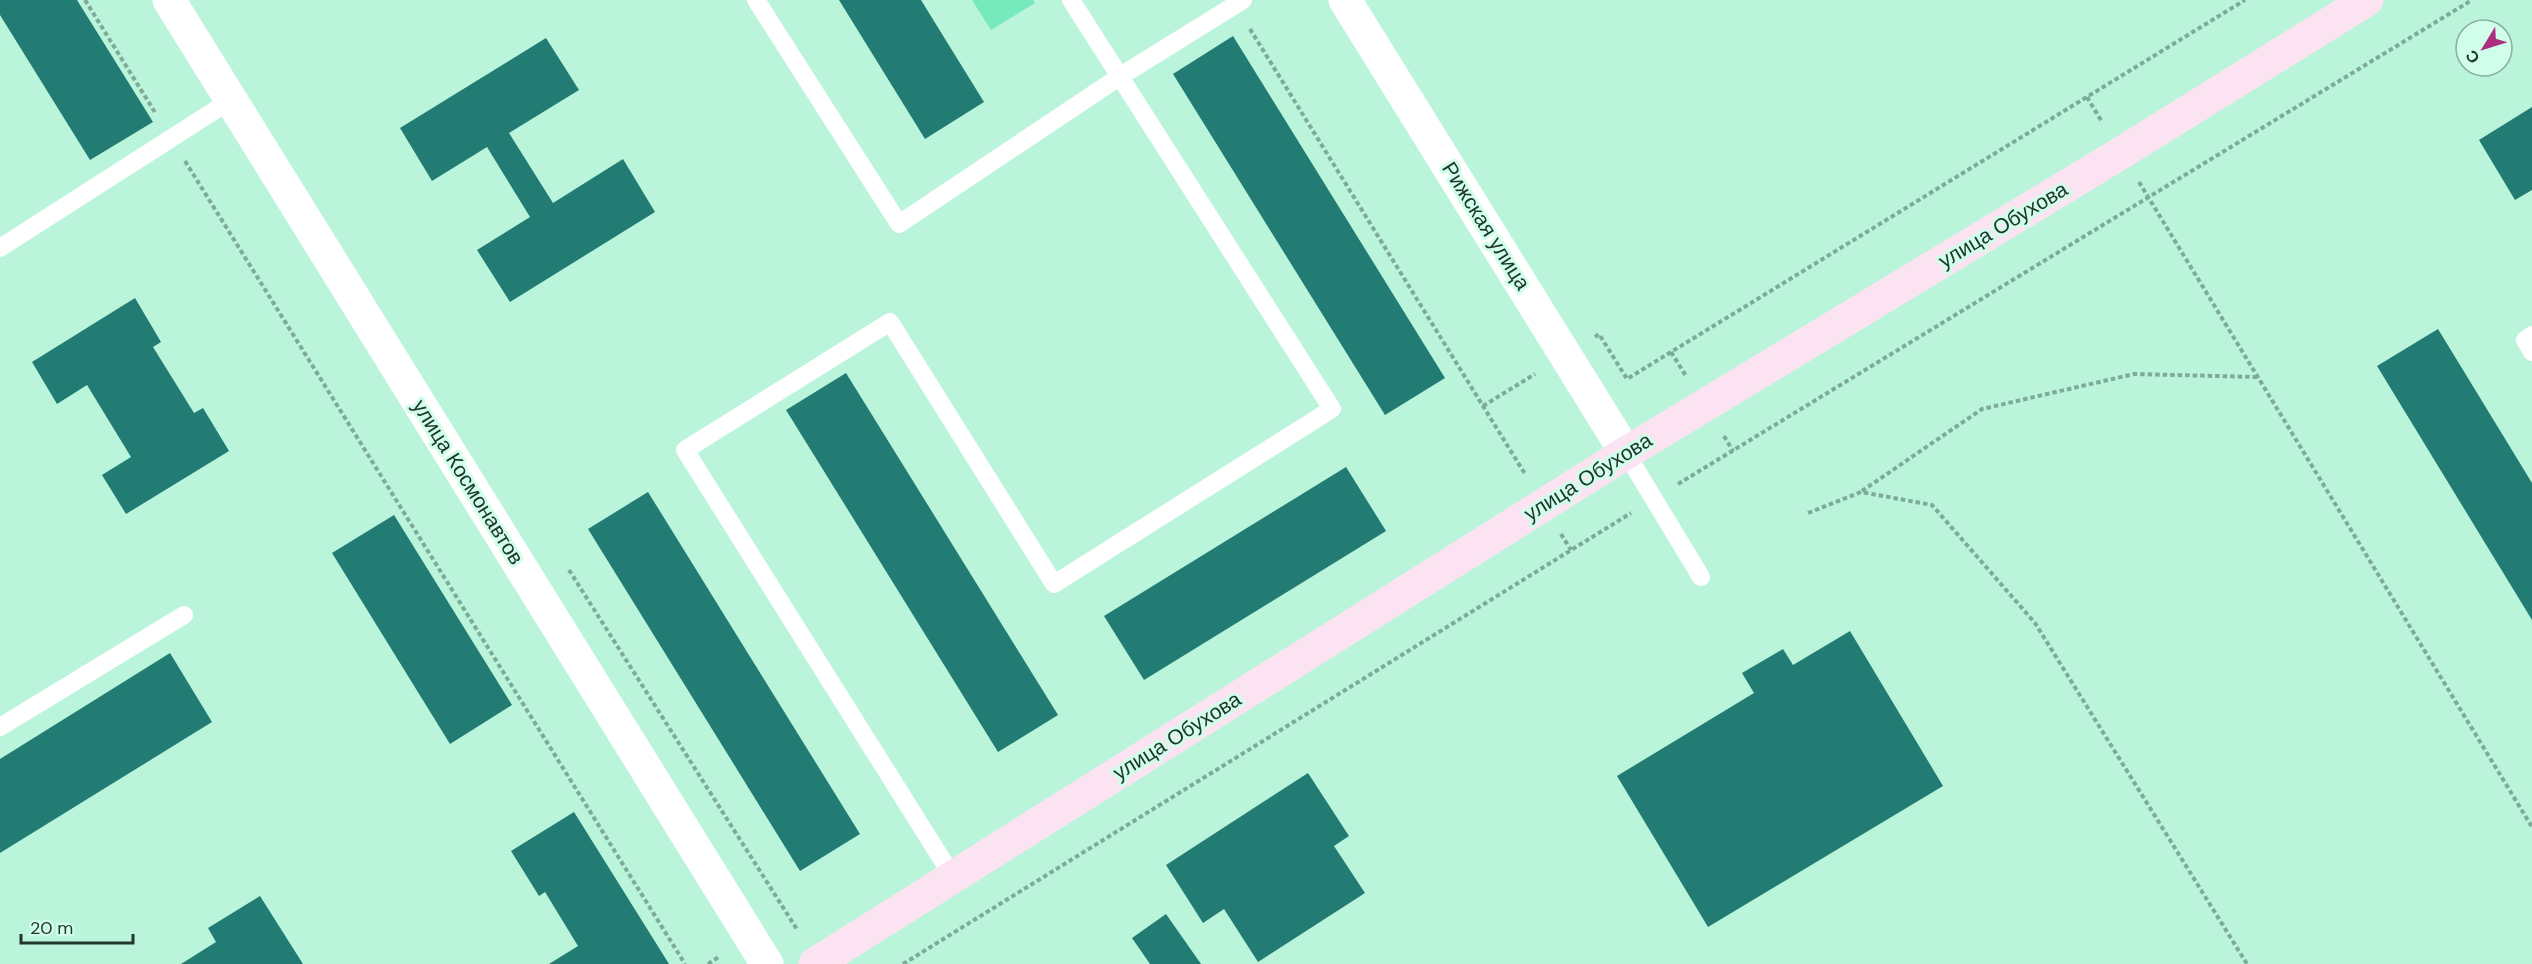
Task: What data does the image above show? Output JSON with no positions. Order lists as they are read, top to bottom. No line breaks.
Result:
{"streets":{"main road":["улица Обухова"],"street":["Рижская улица","улица Космонавтов"]},"crossings":[["улица Обухова","Рижская улица"]],"scale_bar":"20 m","north":"bottom left"}
